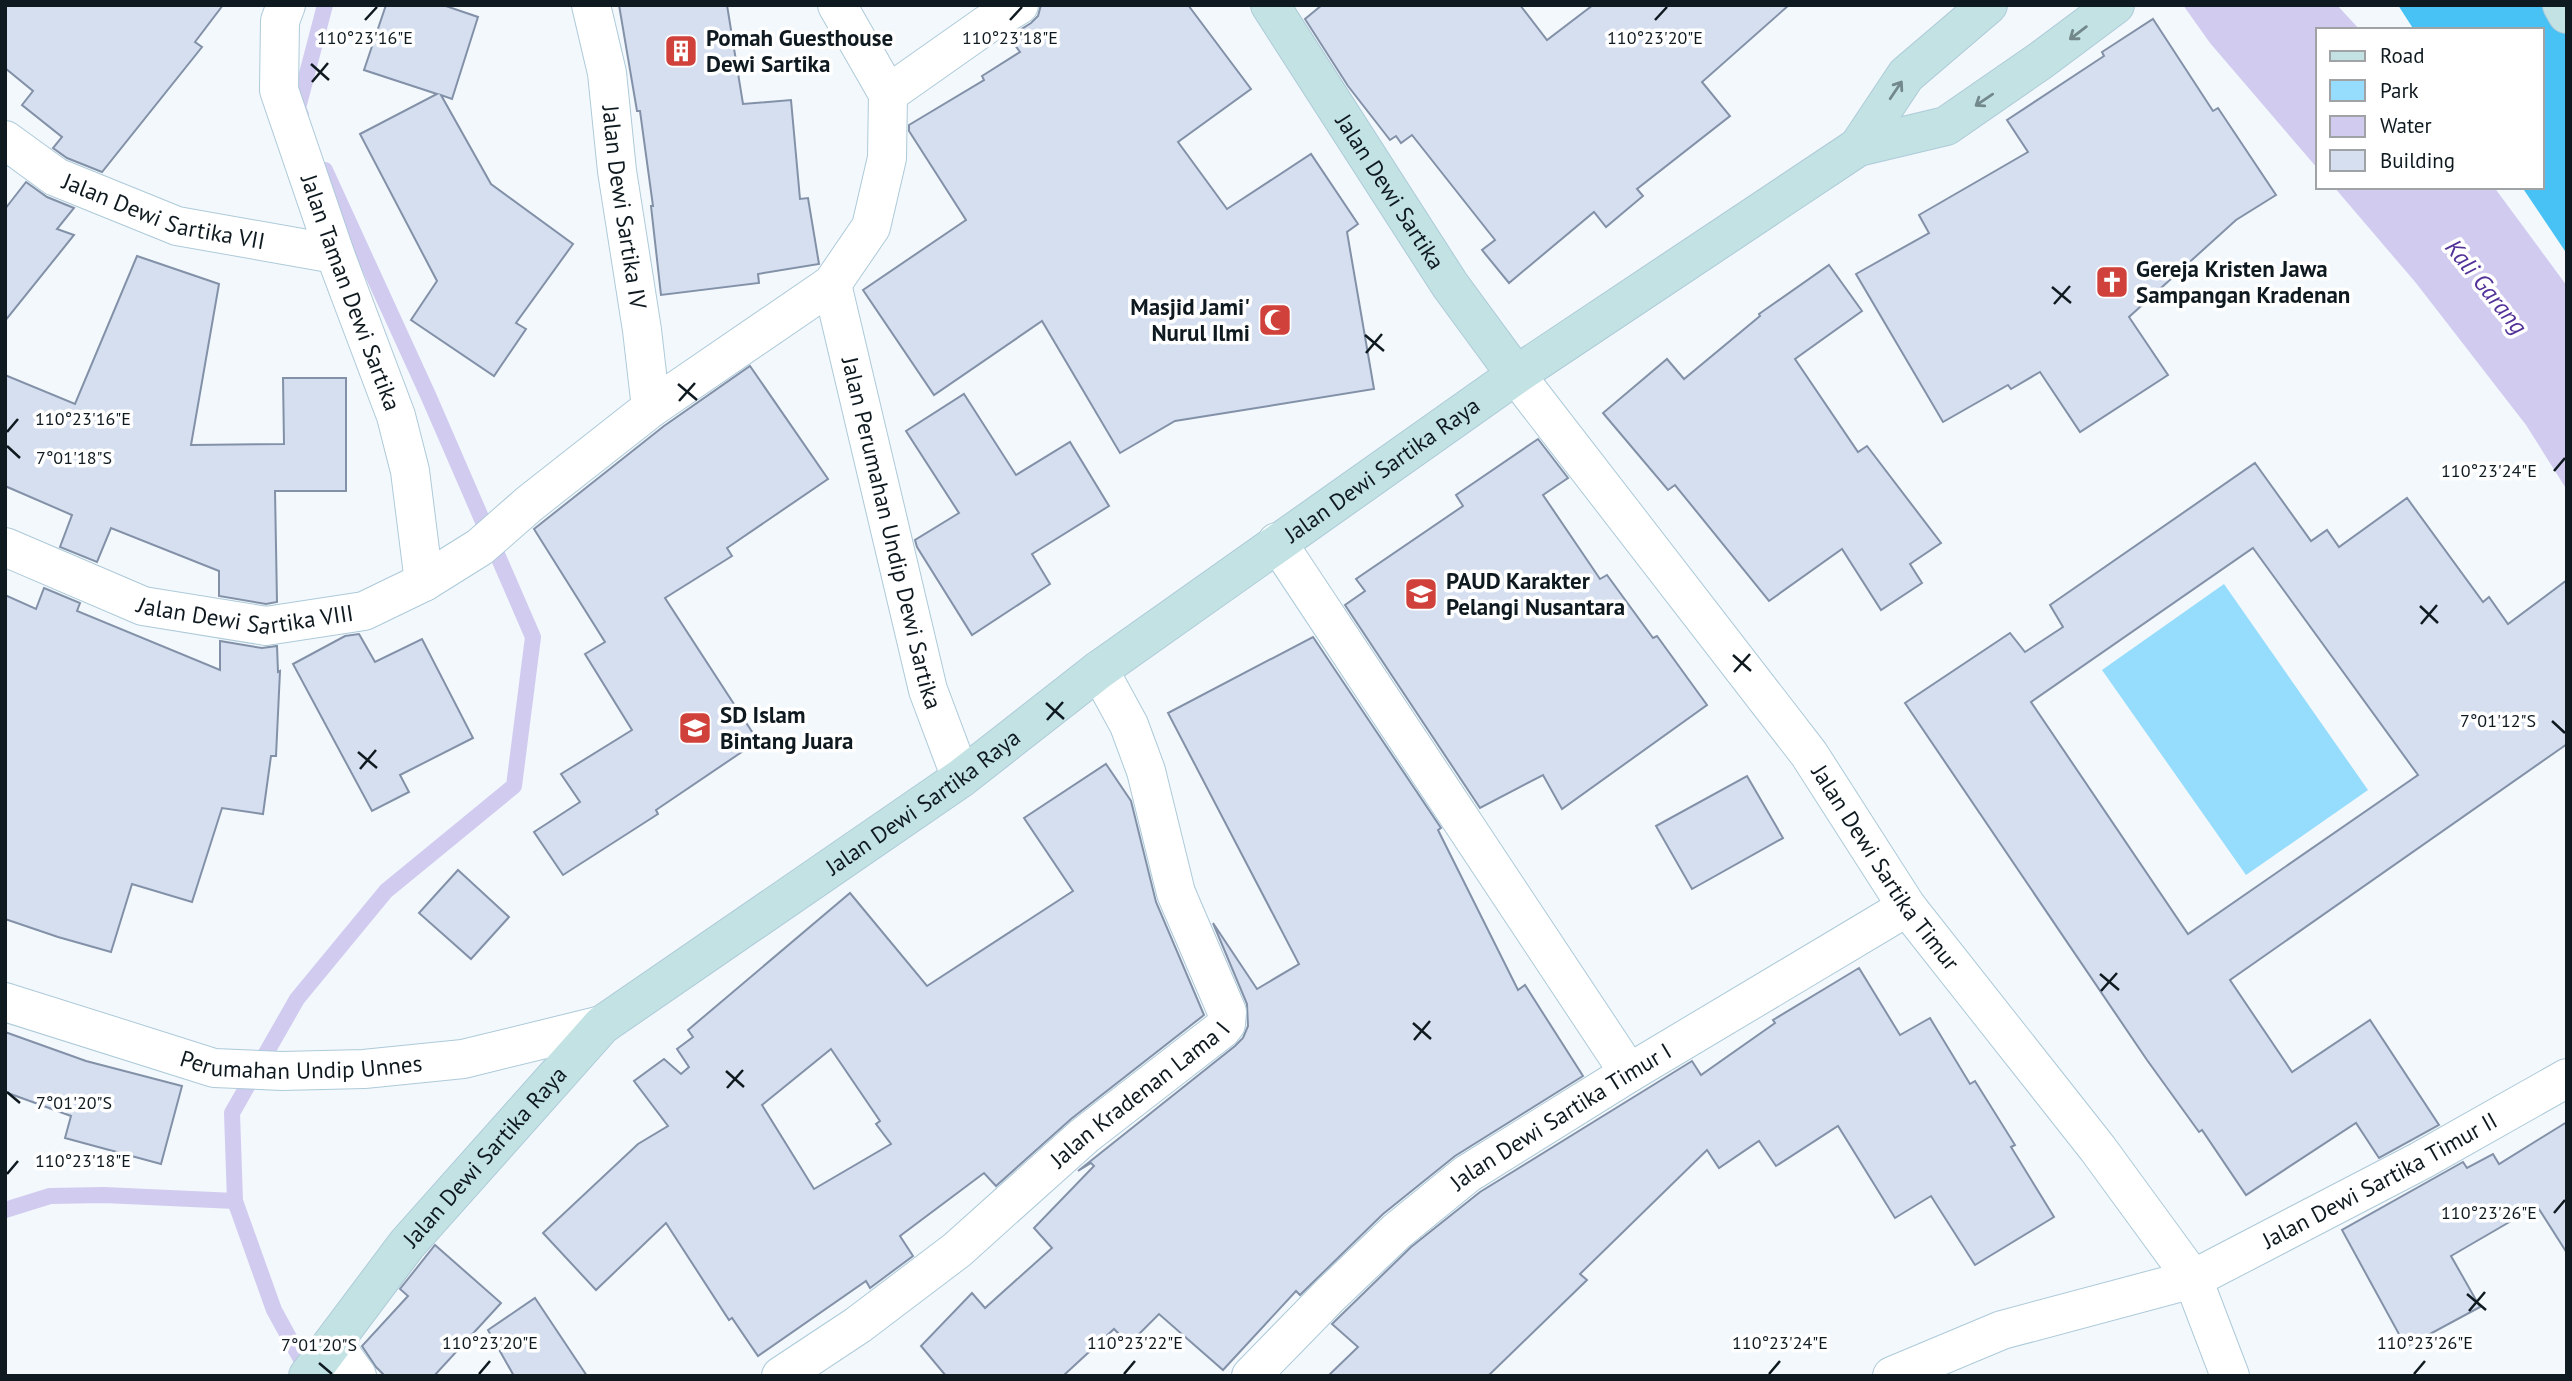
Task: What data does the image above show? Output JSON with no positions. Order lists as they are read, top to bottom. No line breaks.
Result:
{"streets":{"main road":["Jalan Dewi Sartika","Jalan Dewi Sartika Raya"],"street":["Jalan Dewi Sartika IV","Jalan Dewi Sartika VII","Jalan Taman Dewi Sartika","Jalan Perumahan Undip Dewi Sartika","Jalan Dewi Sartika VIII","Jalan Dewi Sartika Timur","Perumahan Undip Unnes","Jalan Kradenan Lama I","Jalan Dewi Sartika Timur I","Jalan Dewi Sartika Timur II"]},"crossings":[["Jalan Dewi Sartika","Jalan Dewi Sartika Raya"],["Jalan Dewi Sartika","Jalan Dewi Sartika Timur"],["Jalan Dewi Sartika IV","Jalan Dewi Sartika VIII"],["Jalan Dewi Sartika VII","Jalan Taman Dewi Sartika"],["Jalan Taman Dewi Sartika","Jalan Dewi Sartika VIII"],["Jalan Dewi Sartika Raya","Jalan Perumahan Undip Dewi Sartika"],["Jalan Dewi Sartika Raya","Jalan Dewi Sartika Timur"],["Jalan Dewi Sartika Raya","Perumahan Undip Unnes"],["Jalan Dewi Sartika Raya","Jalan Kradenan Lama I"],["Jalan Dewi Sartika Timur","Jalan Dewi Sartika Timur I"],["Jalan Dewi Sartika Timur","Jalan Dewi Sartika Timur II"]],"water":["Kali Garang"],"places":{"building":["Pomah Guesthouse Dewi Sartika"],"church":["Gereja Kristen Jawa Sampangan Kradenan"],"mosque":["Masjid Jami' Nurul Ilmi"],"school or university":["PAUD Karakter Pelangi Nusantara","SD Islam Bintang Juara"]},"legend":["Road","Park","Water","Building"],"coordinates":["110°23'16\"E","110°23'18\"E","110°23'20\"E","7°01'18\"S","110°23'24\"E","7°01'12\"S","7°01'20\"S","110°23'26\"E","110°23'22\"E"]}
